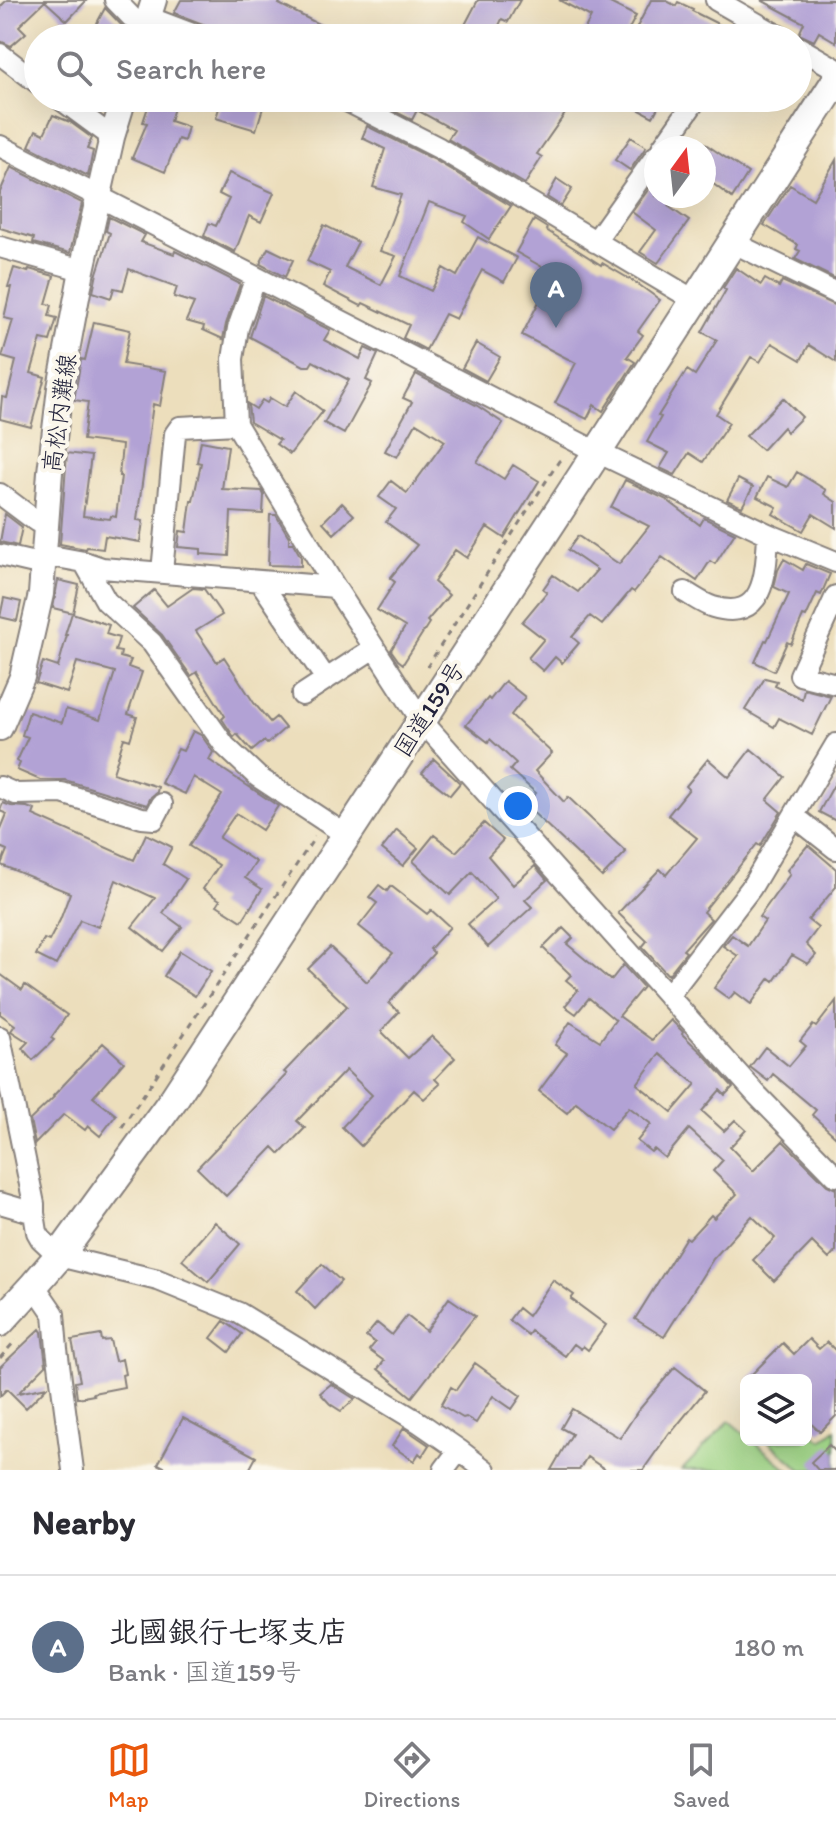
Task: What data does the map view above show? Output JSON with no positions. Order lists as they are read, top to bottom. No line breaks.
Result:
{"streets":{"highway":["国道159号"],"main road":["高松内灘線"]},"north":"top","page":{"search":"Search here","pins":"A","heading":"Nearby","list":[{"mark":"A","name":"北國銀行七塚支店","note":"Bank · 国道159号","value":"180 m"}],"nav":["Map","Directions","Saved"]}}
